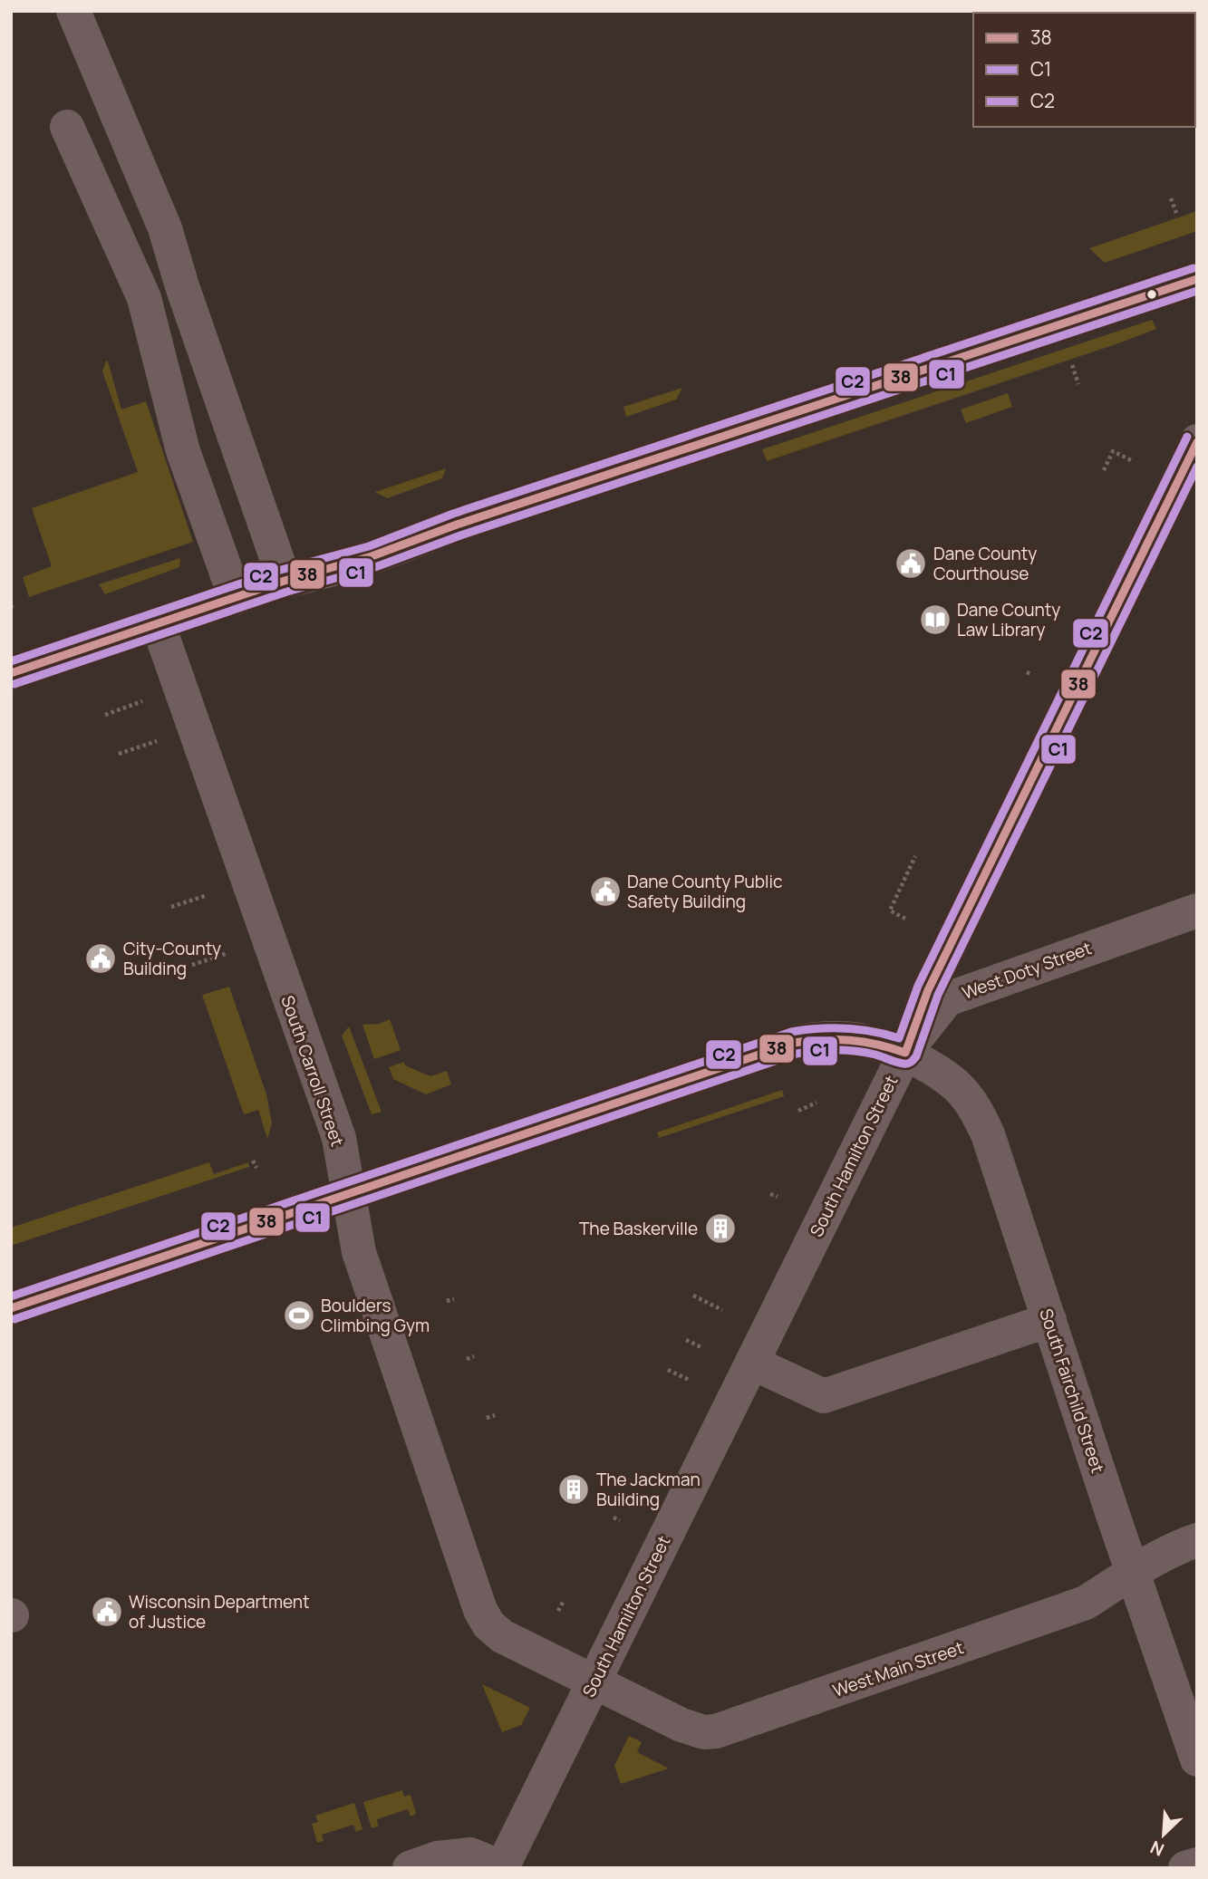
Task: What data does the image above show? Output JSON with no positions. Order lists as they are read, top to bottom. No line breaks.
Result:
{"streets":{"street":["West Doty Street","South Carroll Street","South Hamilton Street","South Fairchild Street","West Main Street"]},"crossings":[["West Doty Street","South Hamilton Street"],["West Doty Street","South Fairchild Street"],["South Carroll Street","South Hamilton Street"],["South Carroll Street","West Main Street"],["South Hamilton Street","South Fairchild Street"],["South Hamilton Street","West Main Street"],["South Fairchild Street","West Main Street"]],"places":{"public building":["Dane County Courthouse","Dane County Public Safety Building","City-County Building","Wisconsin Department of Justice"],"library":["Dane County Law Library"],"building":["The Baskerville","The Jackman Building"],"sports":["Boulders Climbing Gym"]},"lines":["transit line C2","transit line 38","transit line C1"],"legend":["38","C1","C2"],"north":"bottom left"}
